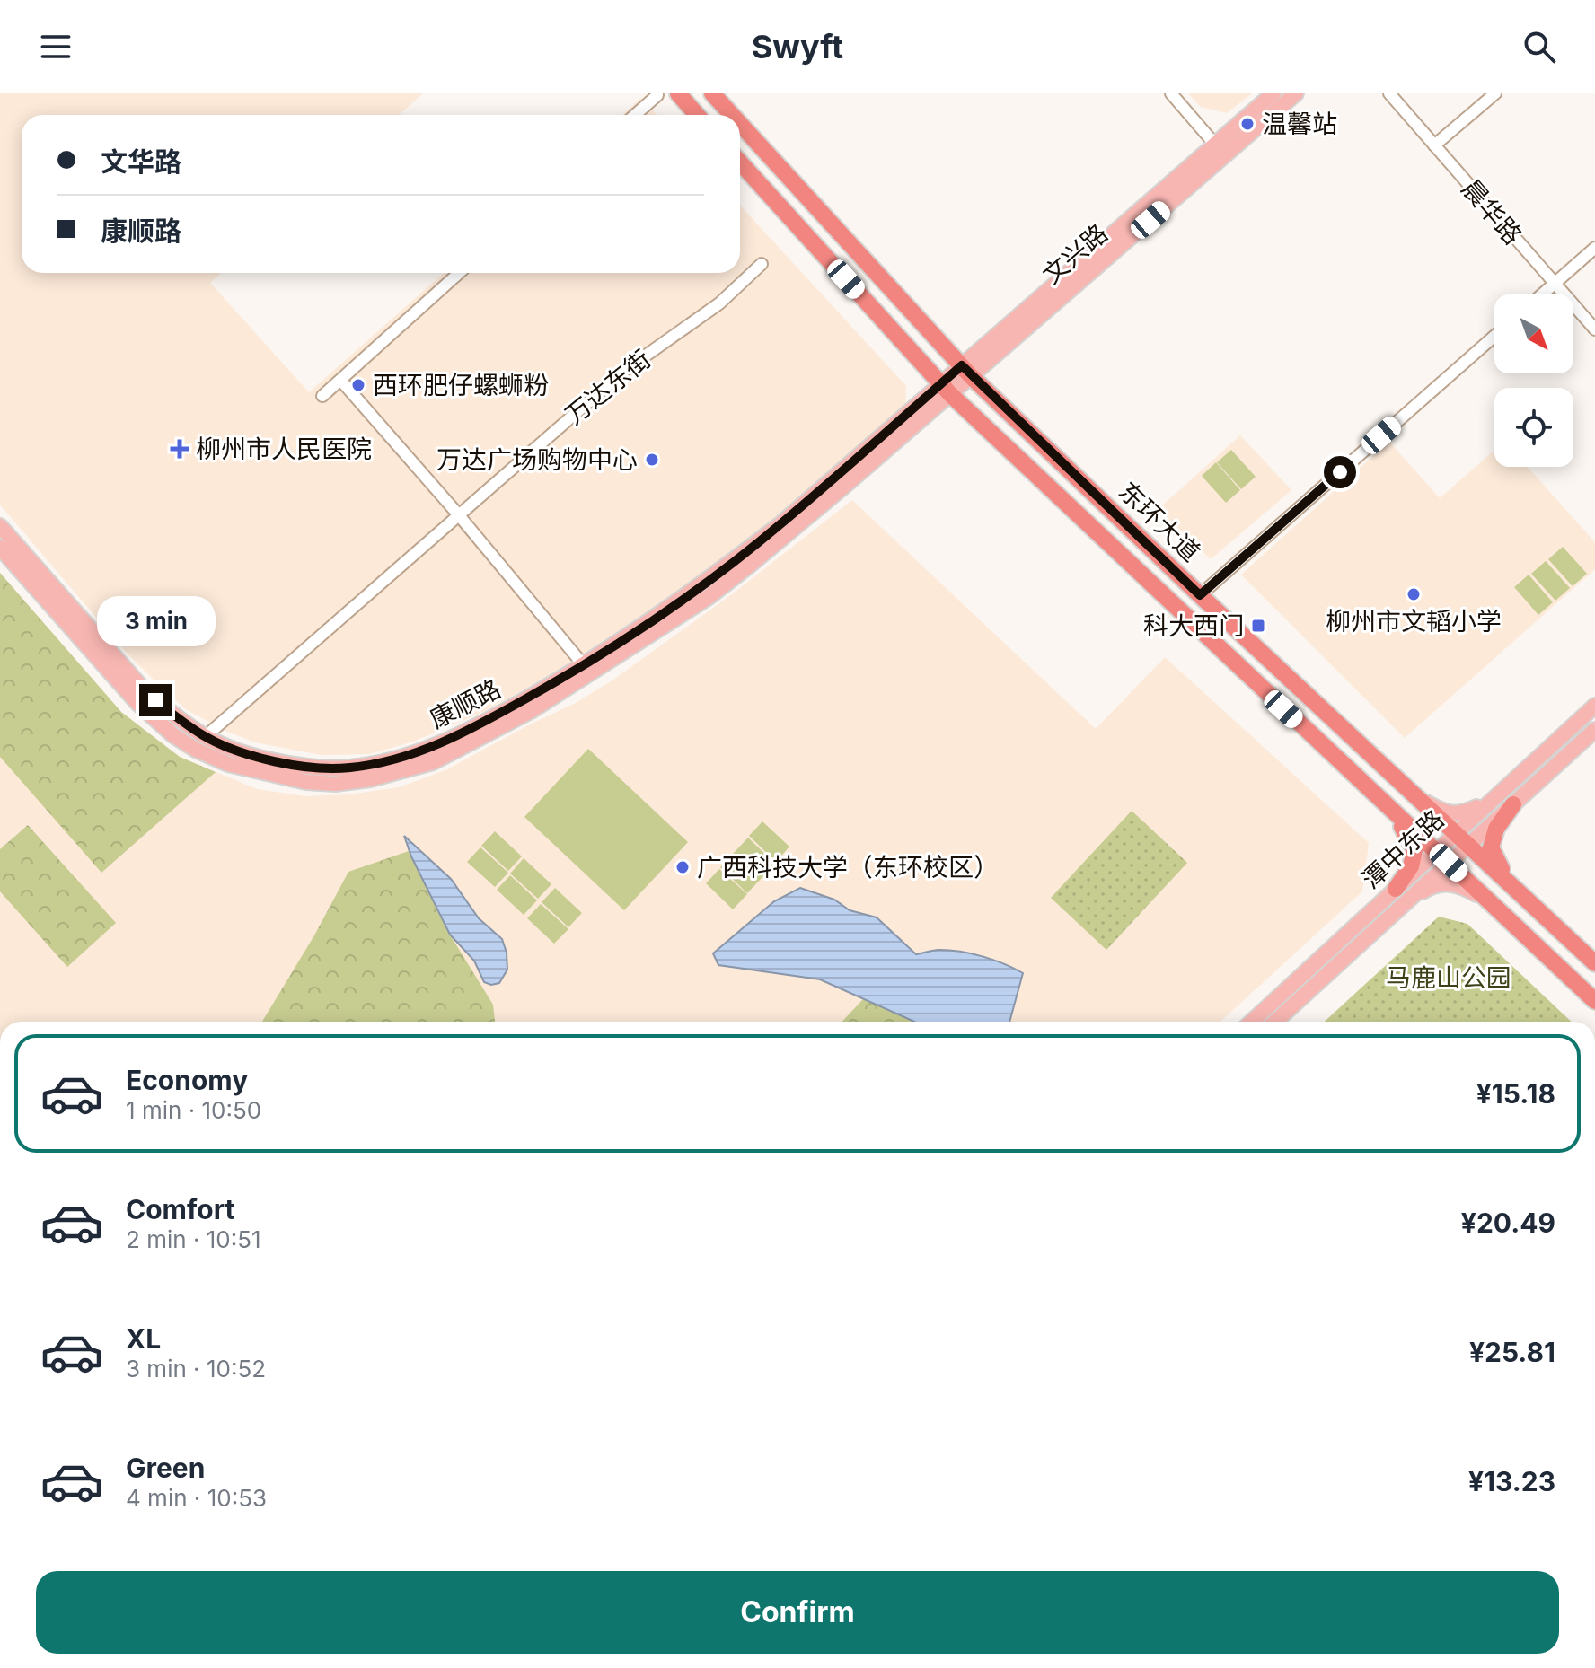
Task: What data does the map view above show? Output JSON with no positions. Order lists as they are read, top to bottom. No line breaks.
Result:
{"streets":{"highway":["东环大道"],"main road":["文兴路","康顺路","潭中东路"],"street":["晨华路","万达东街"]},"crossings":[["文兴路","东环大道"],["文兴路","康顺路"],["万达东街","康顺路"],["东环大道","康顺路"],["东环大道","潭中东路"]],"parks":["马鹿山公园"],"places":{"other":["温馨站","西环肥仔螺蛳粉","万达广场购物中心","柳州市文韬小学","广西科技大学（东环校区）"],"health":["柳州市人民医院"],"transit":["科大西门"]},"north":"bottom right","page":{"header":"Swyft","banner":["文华路","康顺路"],"bubble":"3 min","list":[{"name":"Economy","note":"1 min · 10:50","value":"¥15.18"},{"name":"Comfort","note":"2 min · 10:51","value":"¥20.49"},{"name":"XL","note":"3 min · 10:52","value":"¥25.81"},{"name":"Green","note":"4 min · 10:53","value":"¥13.23"}],"buttons":"Confirm"}}
